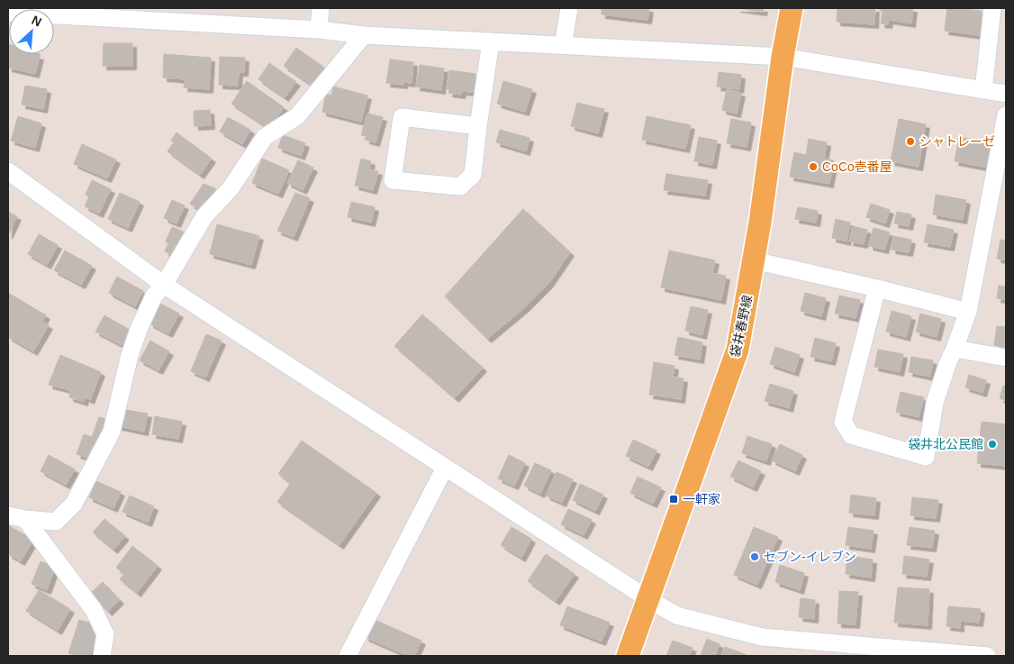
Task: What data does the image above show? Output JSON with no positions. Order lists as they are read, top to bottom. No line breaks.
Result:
{"streets":{"main road":["袋井春野線"]},"places":{"other":["シャトレーゼ","CoCo壱番屋","袋井北公民館","セブン-イレブン"],"transit":["一軒家"]},"north":"top right"}
